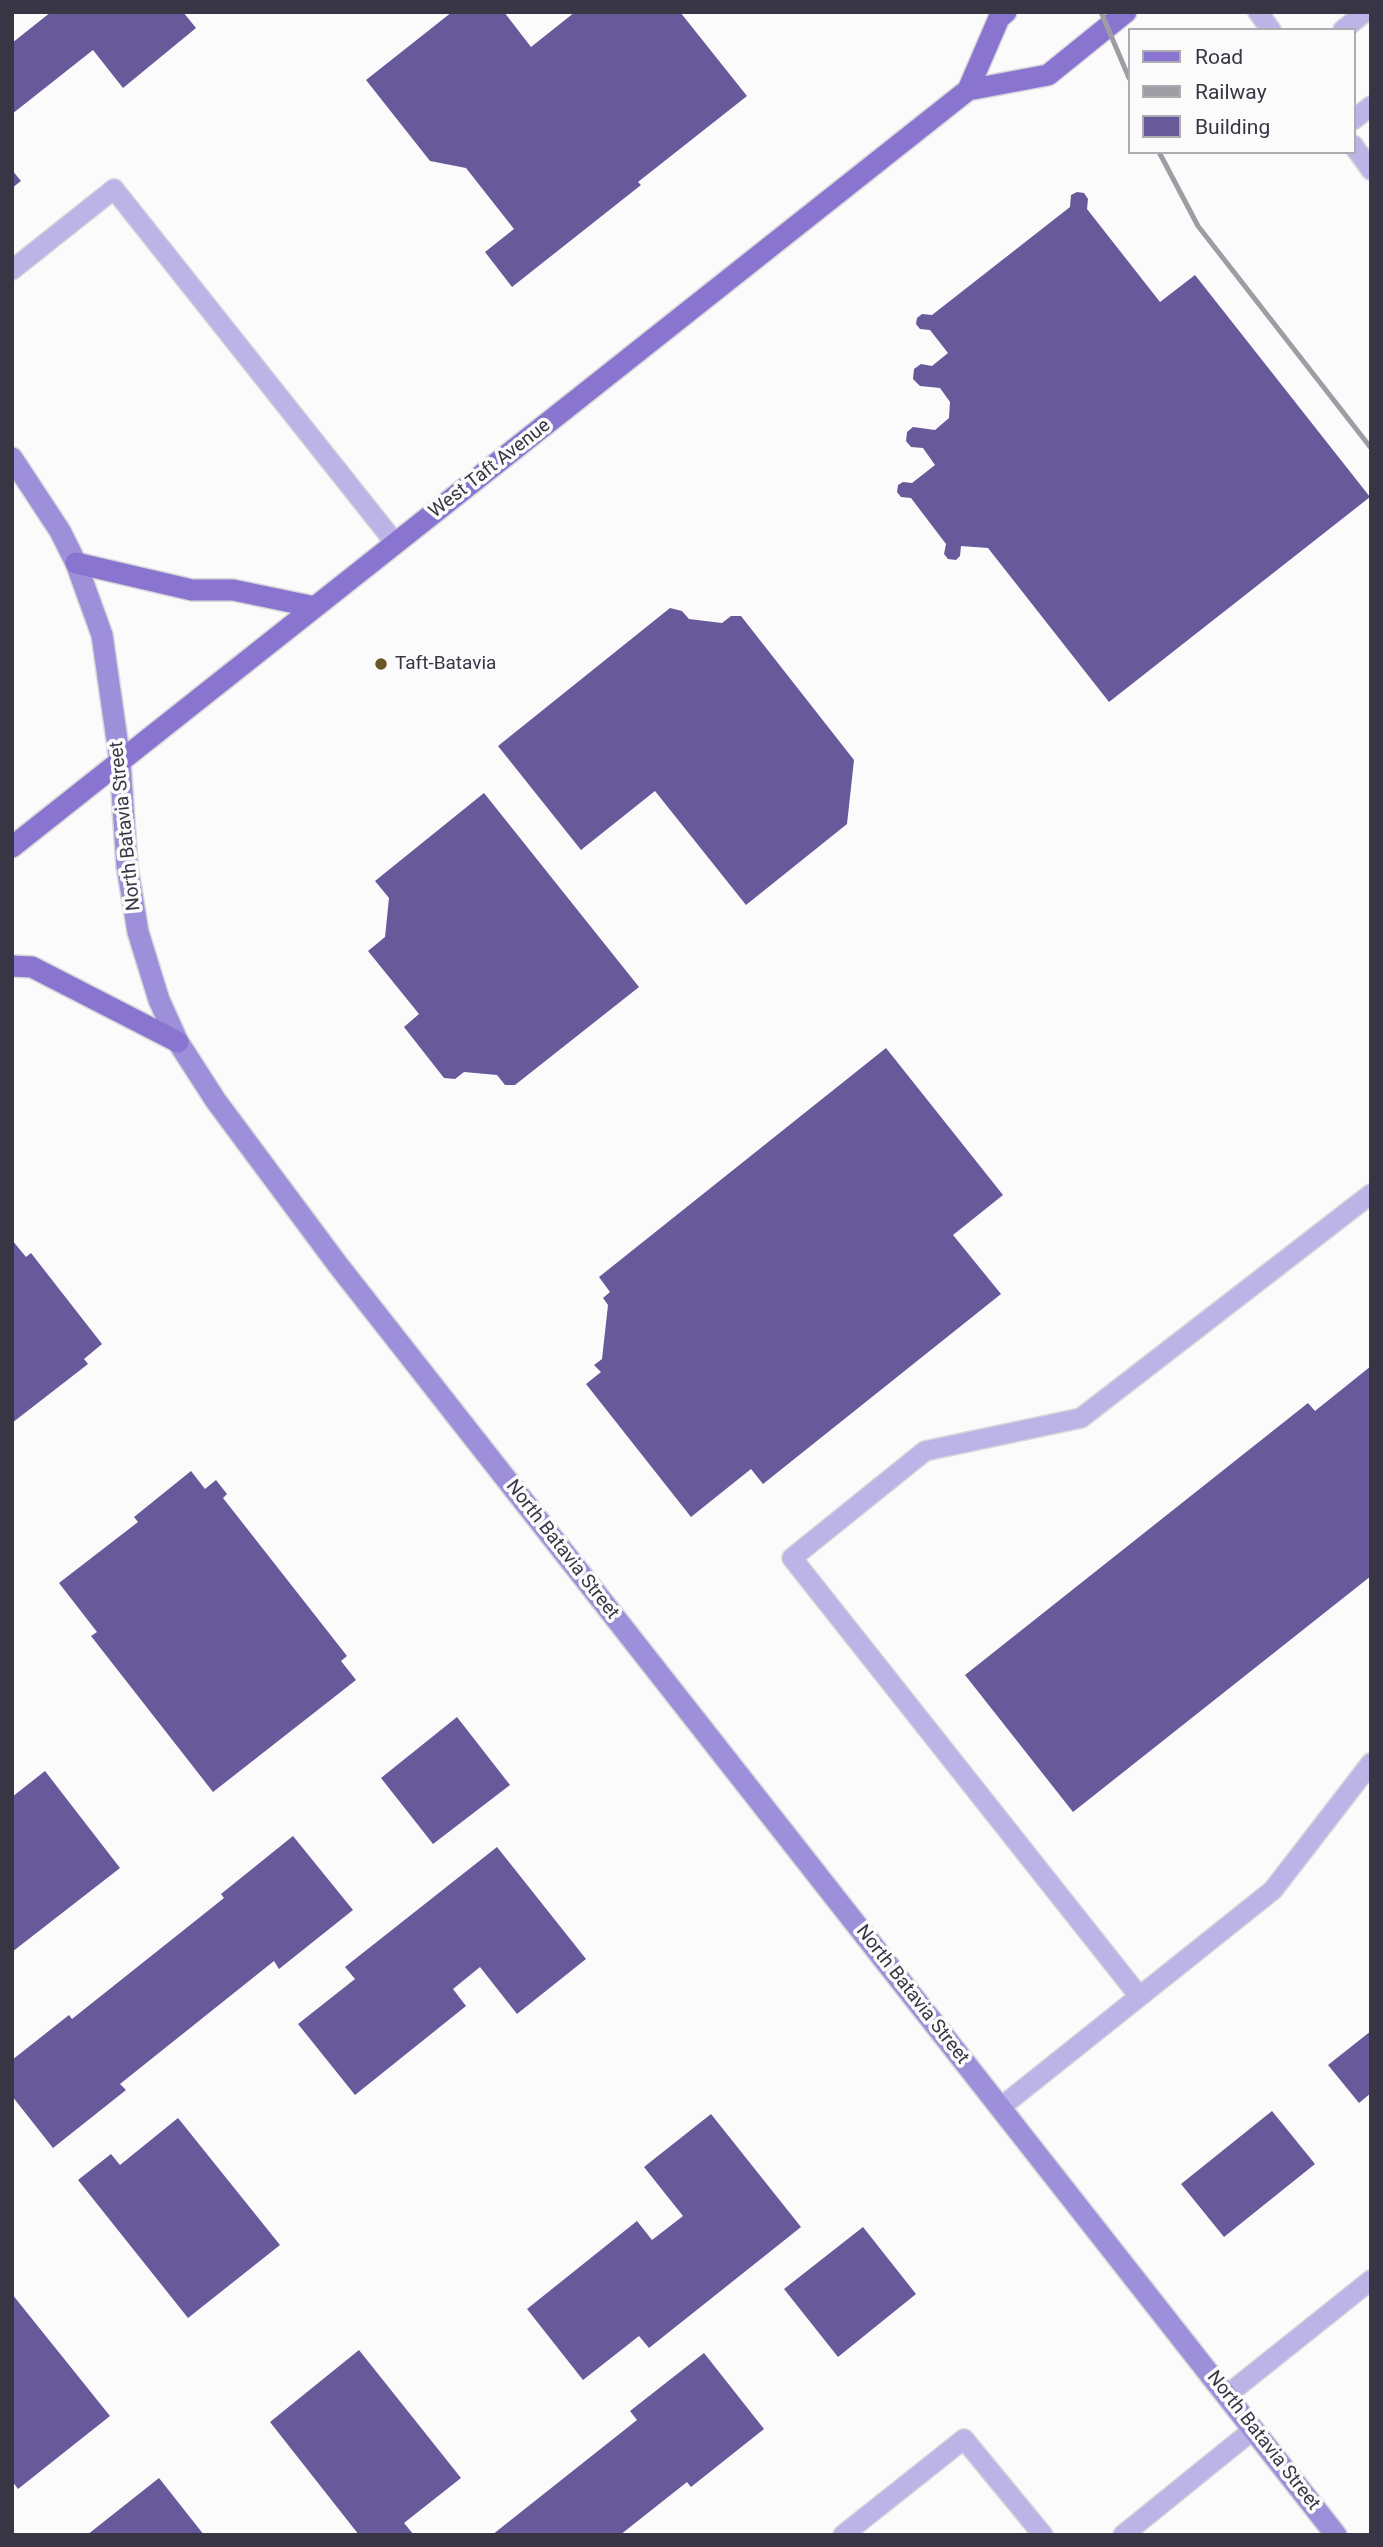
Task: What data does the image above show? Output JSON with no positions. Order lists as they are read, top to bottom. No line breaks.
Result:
{"streets":{"main road":["West Taft Avenue"],"street":["North Batavia Street"]},"crossings":[["West Taft Avenue","North Batavia Street"]],"places":["Taft-Batavia"],"legend":["Road","Railway","Building"]}
